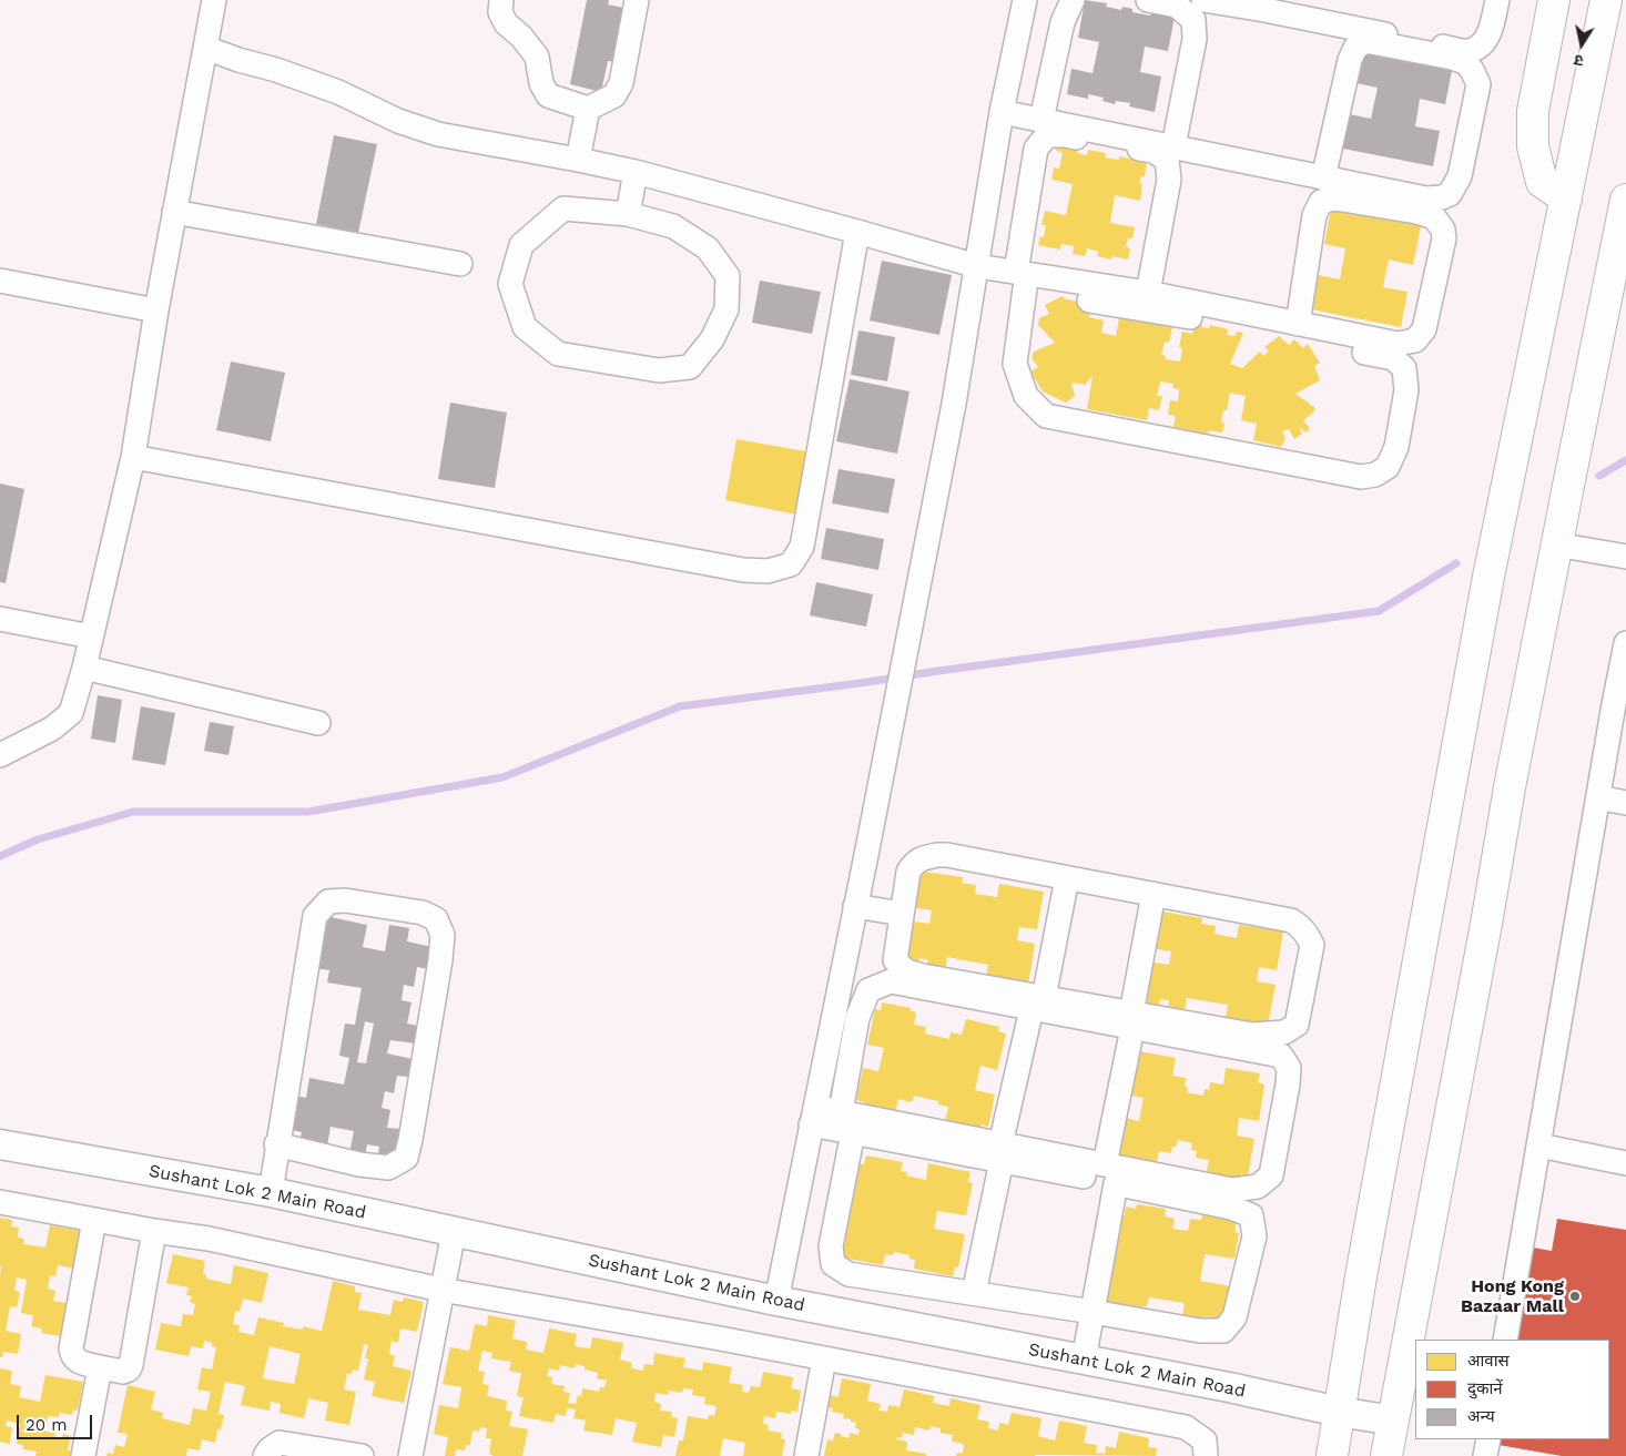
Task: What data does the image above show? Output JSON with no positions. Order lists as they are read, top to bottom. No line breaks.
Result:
{"streets":{"street":["Sushant Lok 2 Main Road"]},"places":["Hong Kong Bazaar Mall"],"legend":["आवास","दुकानें","अन्य"],"scale_bar":"20 m","north":"bottom"}
